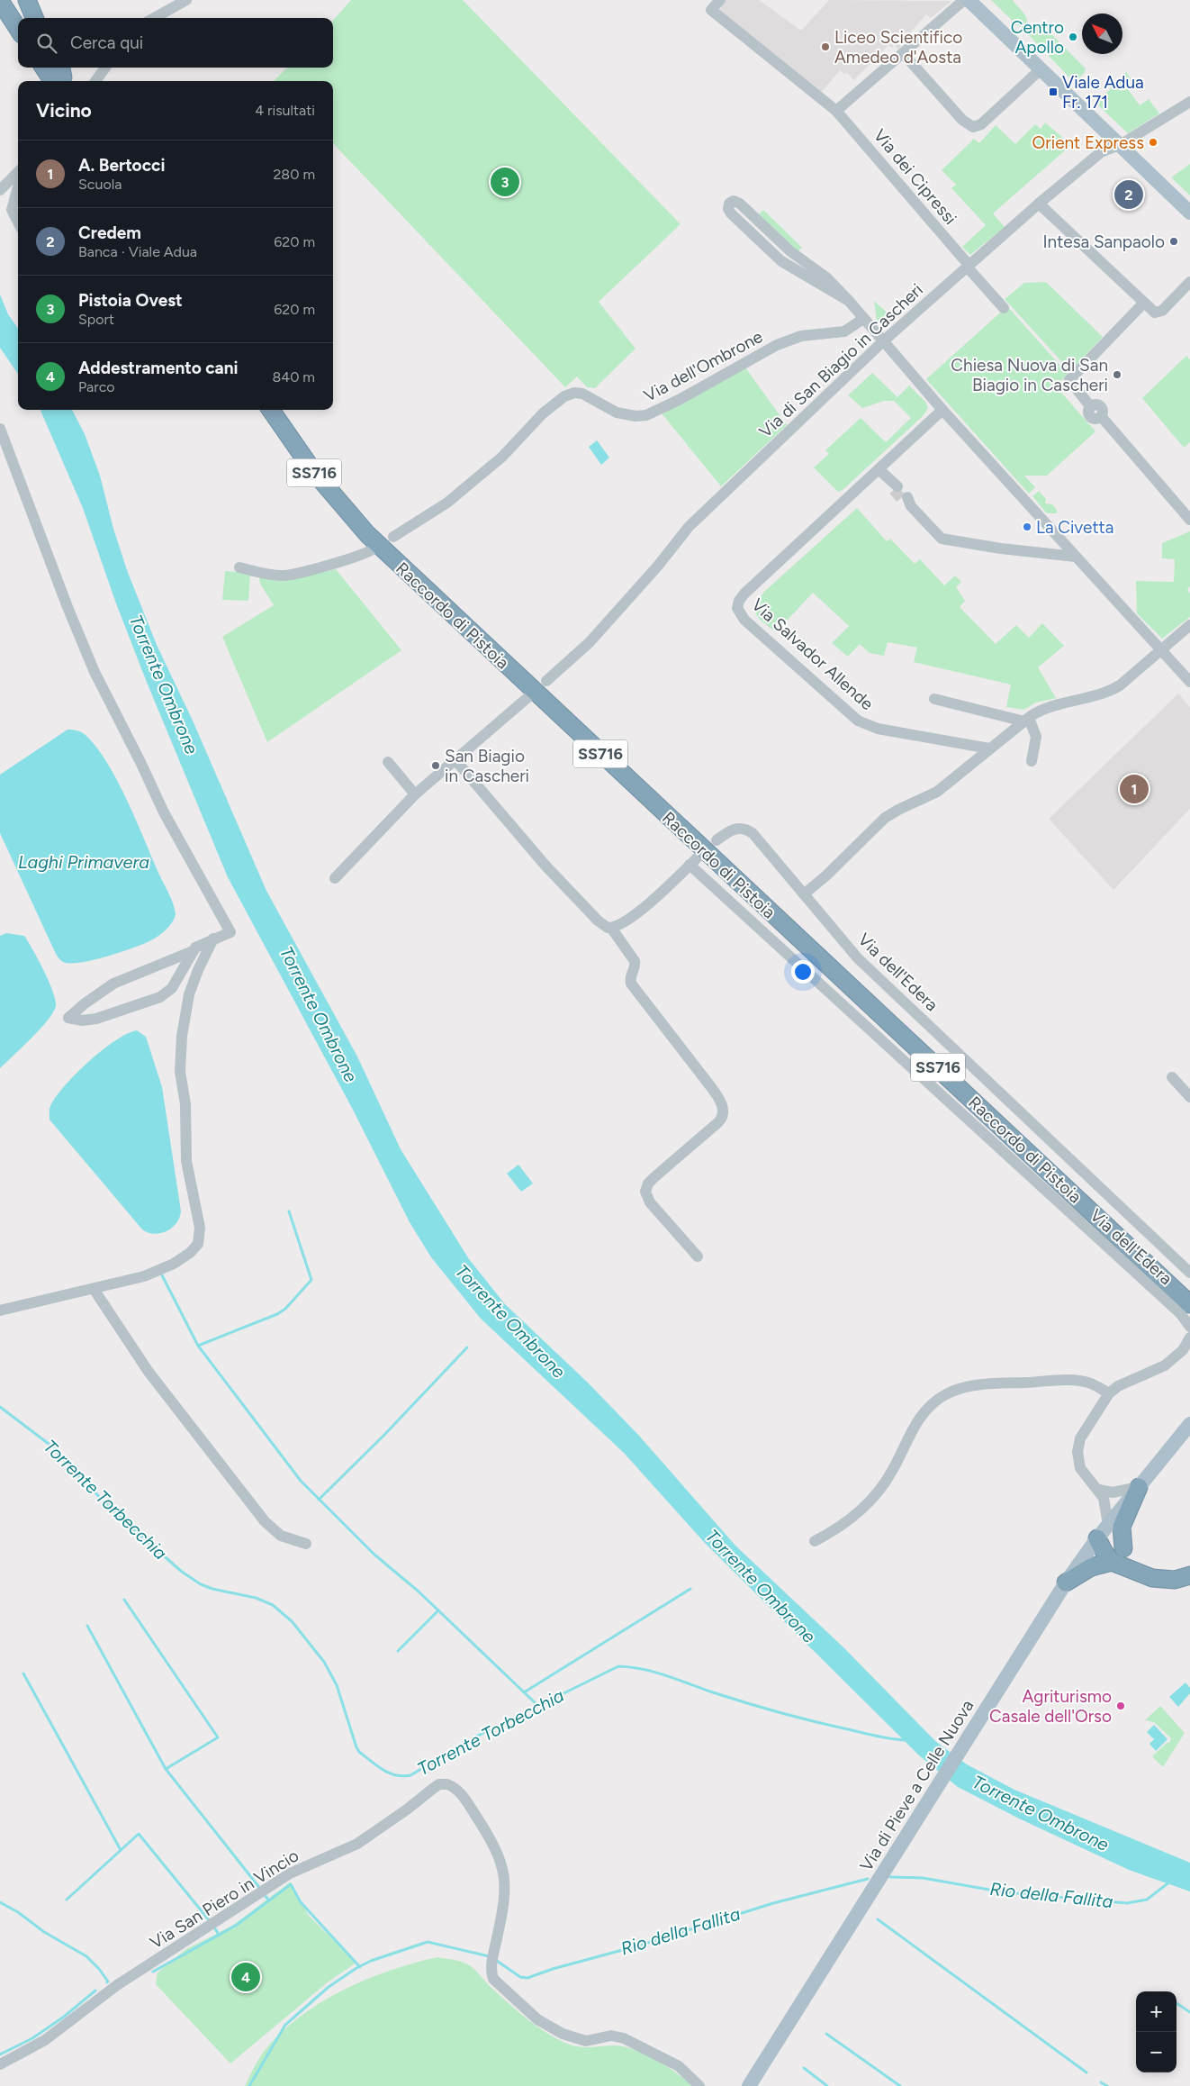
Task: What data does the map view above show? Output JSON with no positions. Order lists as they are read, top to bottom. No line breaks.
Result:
{"streets":{"highway":["SS716","Raccordo di Pistoia"],"main road":["Via di Pieve a Celle Nuova"],"street":["Via dei Cipressi","Via di San Biagio in Cascheri","Via dell'Ombrone","Via Salvador Allende","Via dell'Edera","Via San Piero in Vincio"]},"crossings":[["Via dei Cipressi","Via di San Biagio in Cascheri"]],"water":["Torrente Ombrone","Laghi Primavera","Torrente Torbecchia","Rio della Fallita"],"places":{"other":["Centro Apollo","Liceo Scientifico Amedeo d'Aosta","Orient Express","Intesa Sanpaolo","Chiesa Nuova di San Biagio in Cascheri","La Civetta","San Biagio in Cascheri","Agriturismo Casale dell'Orso"],"transit":["Viale Adua Fr. 171"]},"north":"top left","page":{"search":"Cerca qui","heading":["Vicino","4 risultati"],"list":[{"mark":"1","name":"A. Bertocci","note":"Scuola","value":"280 m"},{"mark":"2","name":"Credem","note":"Banca · Viale Adua","value":"620 m"},{"mark":"3","name":"Pistoia Ovest","note":"Sport","value":"620 m"},{"mark":"4","name":"Addestramento cani","note":"Parco","value":"840 m"}],"pins":["3","2","1","4"],"map_buttons":["+","−"]}}
